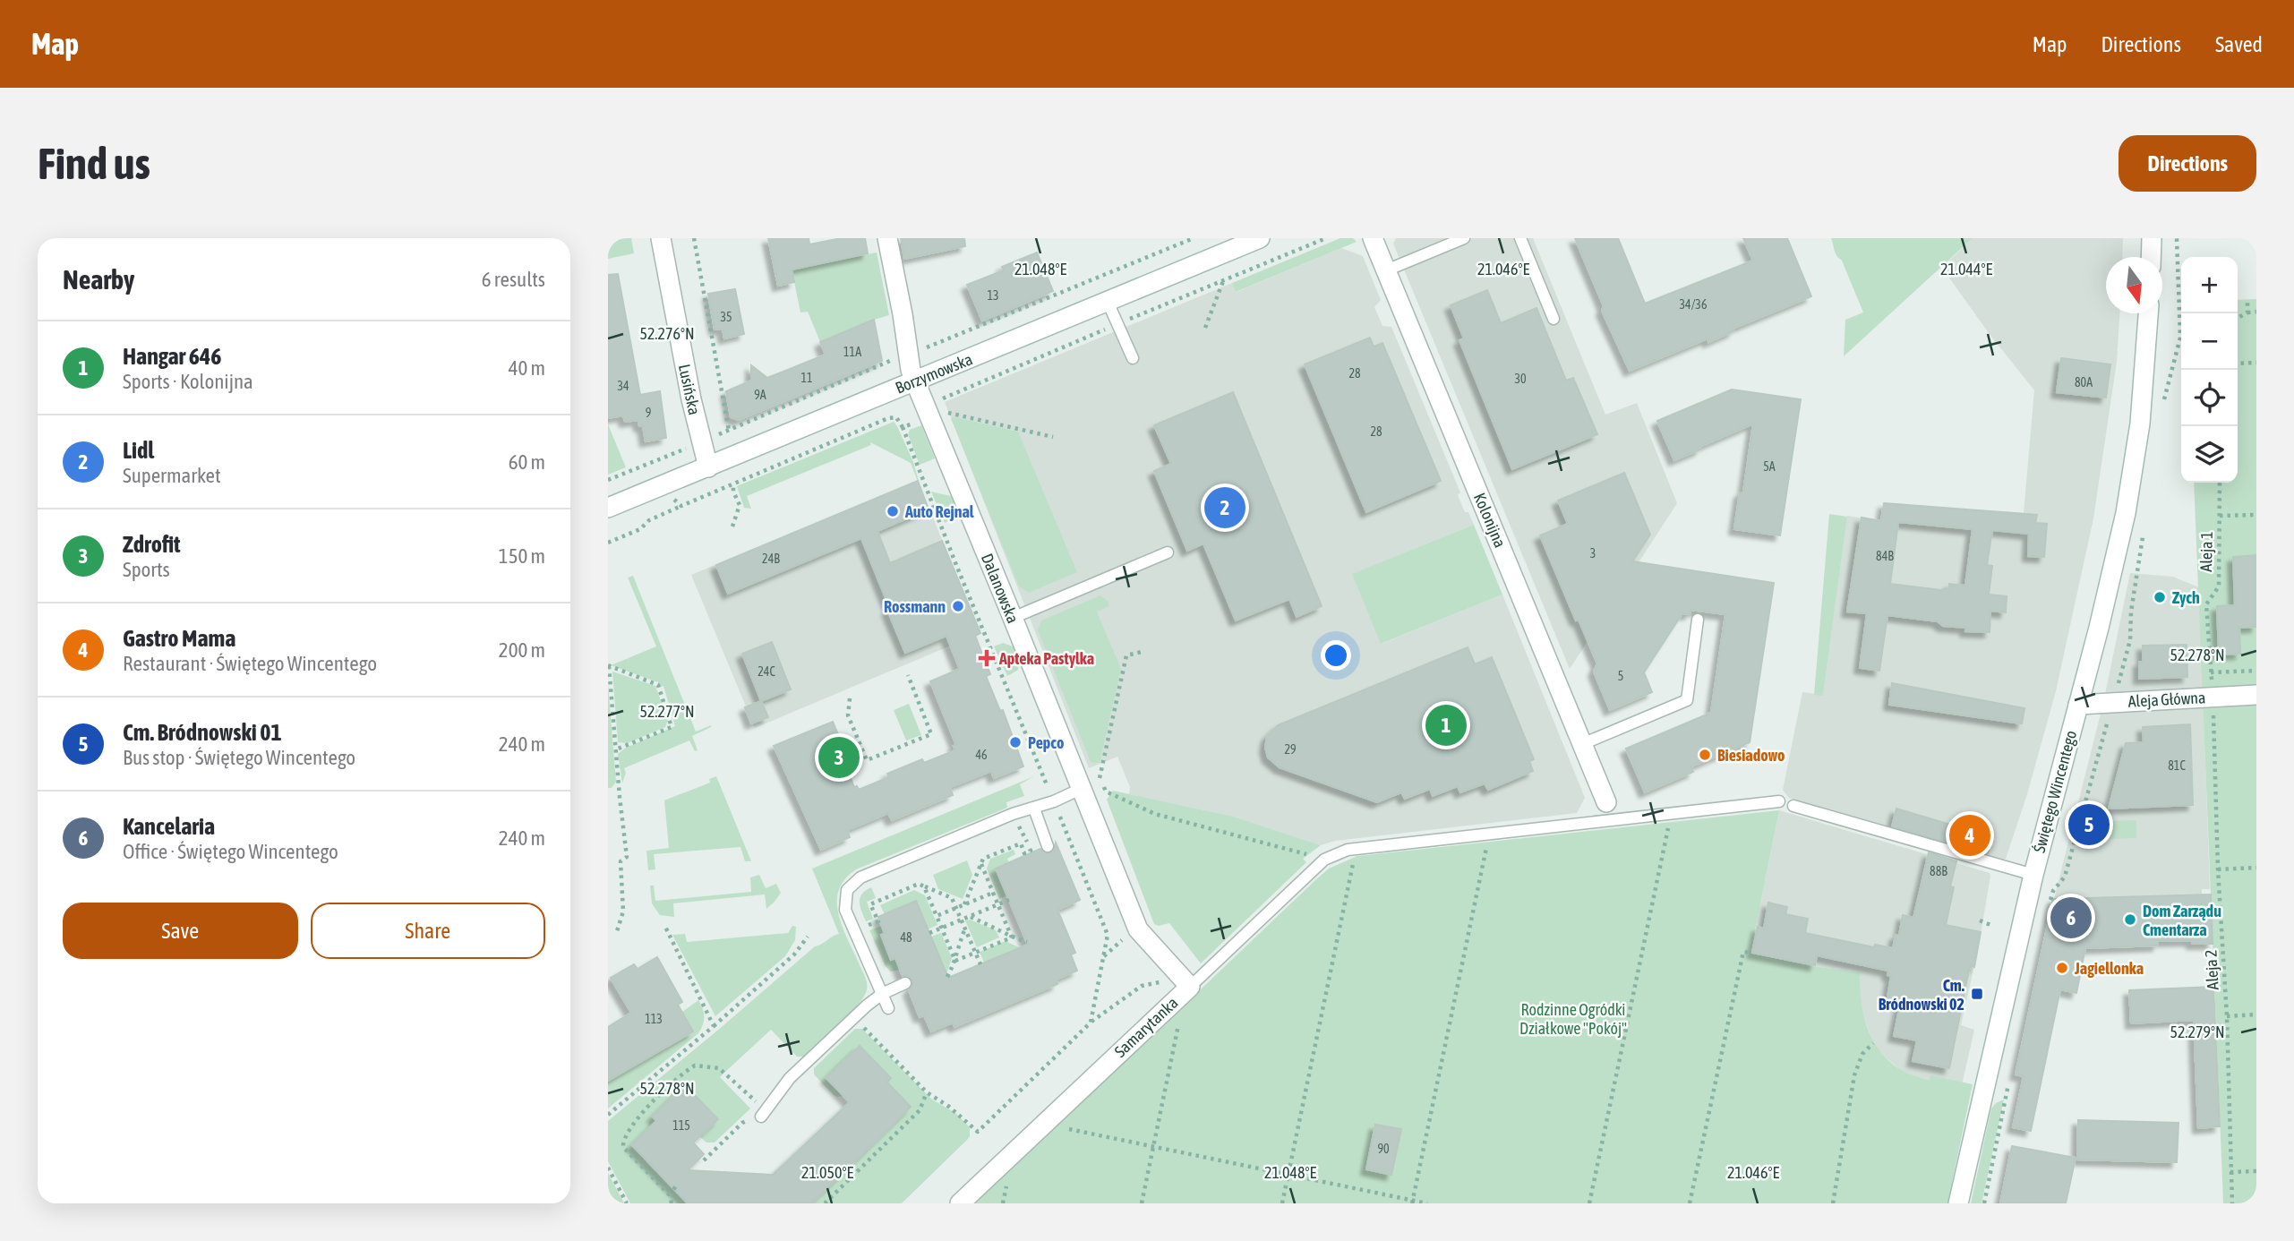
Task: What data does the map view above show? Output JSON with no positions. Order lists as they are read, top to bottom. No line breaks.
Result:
{"streets":{"street":["Borzymowska","Lusińska","Kolonijna","Dalanowska","Aleja Główna","Świętego Wincentego","Samarytanka"],"path":["Aleja 1","Aleja 2"]},"crossings":[["Borzymowska","Lusińska"],["Borzymowska","Dalanowska"],["Aleja 1","Aleja Główna"],["Aleja 1","Aleja 2"],["Dalanowska","Samarytanka"],["Aleja Główna","Świętego Wincentego"],["Aleja Główna","Aleja 2"]],"parks":["Rodzinne Ogródki Działkowe \"Pokój\""],"places":{"other":["Auto Rejnal","Zych","Rossmann","Pepco","Biesiadowo","Dom Zarządu Cmentarza","Jagiellonka"],"health":["Apteka Pastylka"],"transit":["Cm. Bródnowski 02"]},"house_numbers":["13","34/36","35","11A","28","11","30","80A","34","9A","9","28","5A","3","84B","24B","24C","5","29","46","81C","88B","48","113","115","90"],"north":"bottom","page":{"header":"Map","nav":["Map","Directions","Saved"],"buttons":["Directions",["Save","Share"]],"title":"Find us","heading":["Nearby","6 results"],"map_buttons":["+","−"],"list":[{"mark":"1","name":"Hangar 646","note":"Sports · Kolonijna","value":"40 m"},{"mark":"2","name":"Lidl","note":"Supermarket","value":"60 m"},{"mark":"3","name":"Zdrofit","note":"Sports","value":"150 m"},{"mark":"4","name":"Gastro Mama","note":"Restaurant · Świętego Wincentego","value":"200 m"},{"mark":"5","name":"Cm. Bródnowski 01","note":"Bus stop · Świętego Wincentego","value":"240 m"},{"mark":"6","name":"Kancelaria","note":"Office · Świętego Wincentego","value":"240 m"}],"pins":["2","1","3","5","4","6"]},"coordinates":["21.048°E","21.046°E","21.044°E","52.276°N","52.278°N","52.277°N","52.279°N","21.050°E"]}
